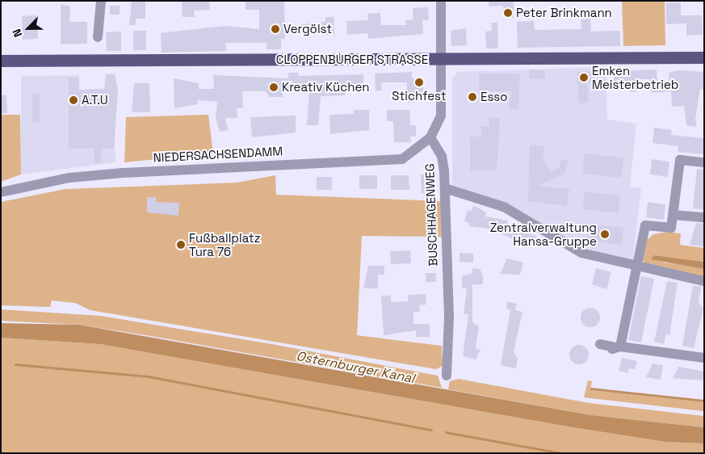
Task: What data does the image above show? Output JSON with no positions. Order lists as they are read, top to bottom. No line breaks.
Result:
{"streets":{"main road":["CLOPPENBURGER STRASSE"],"street":["NIEDERSACHSENDAMM","BUSCHHAGENWEG"]},"crossings":[["NIEDERSACHSENDAMM","BUSCHHAGENWEG"]],"water":["Osternburger Kanal"],"places":["Peter Brinkmann","Vergölst","Emken Meisterbetrieb","Stichfest","Kreativ Küchen","Esso","A.T.U","Zentralverwaltung Hansa-Gruppe","Fußballplatz Tura 76"],"north":"bottom left"}
